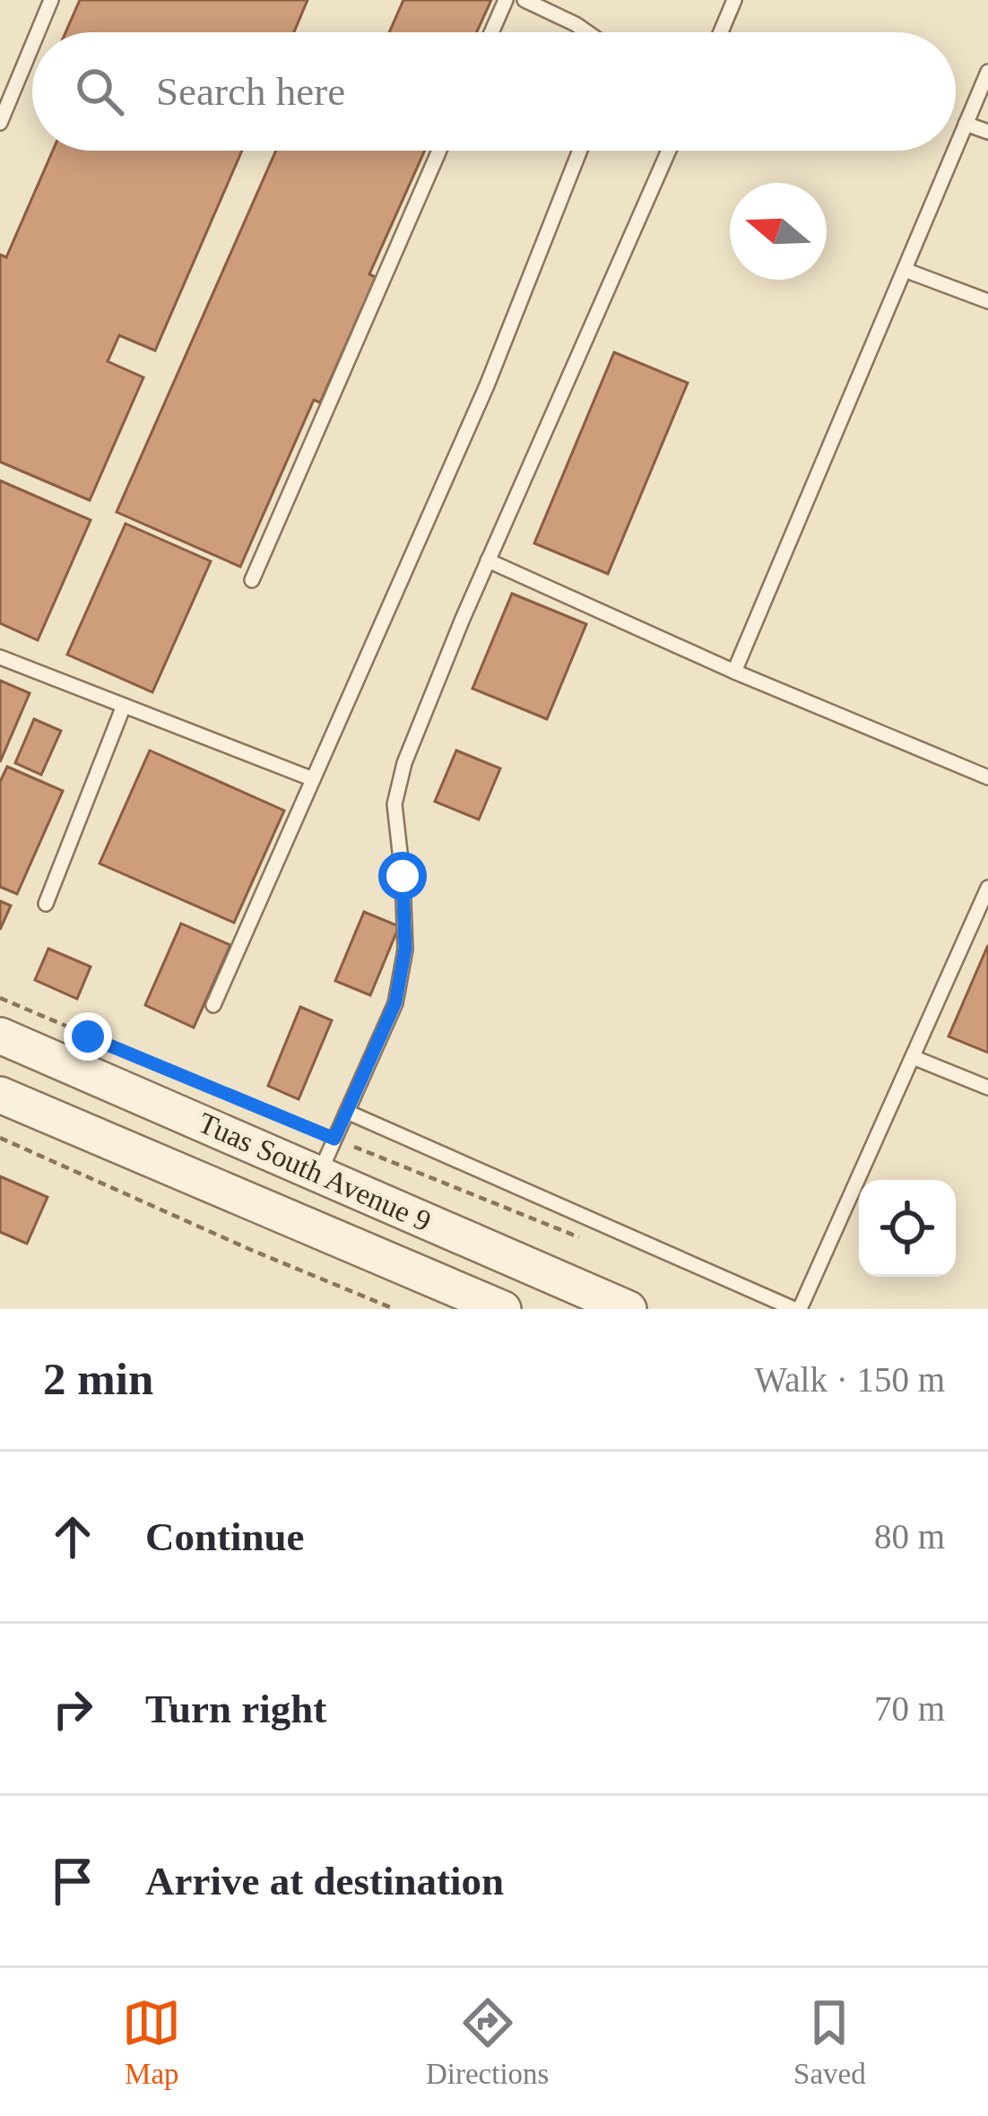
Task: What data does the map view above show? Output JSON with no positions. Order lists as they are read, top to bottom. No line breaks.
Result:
{"streets":{"street":["Tuas South Avenue 9"]},"north":"left","page":{"search":"Search here","heading":["2 min","Walk · 150 m"],"list":[["Continue","80 m"],["Turn right","70 m"],"Arrive at destination"],"nav":["Map","Directions","Saved"]}}
